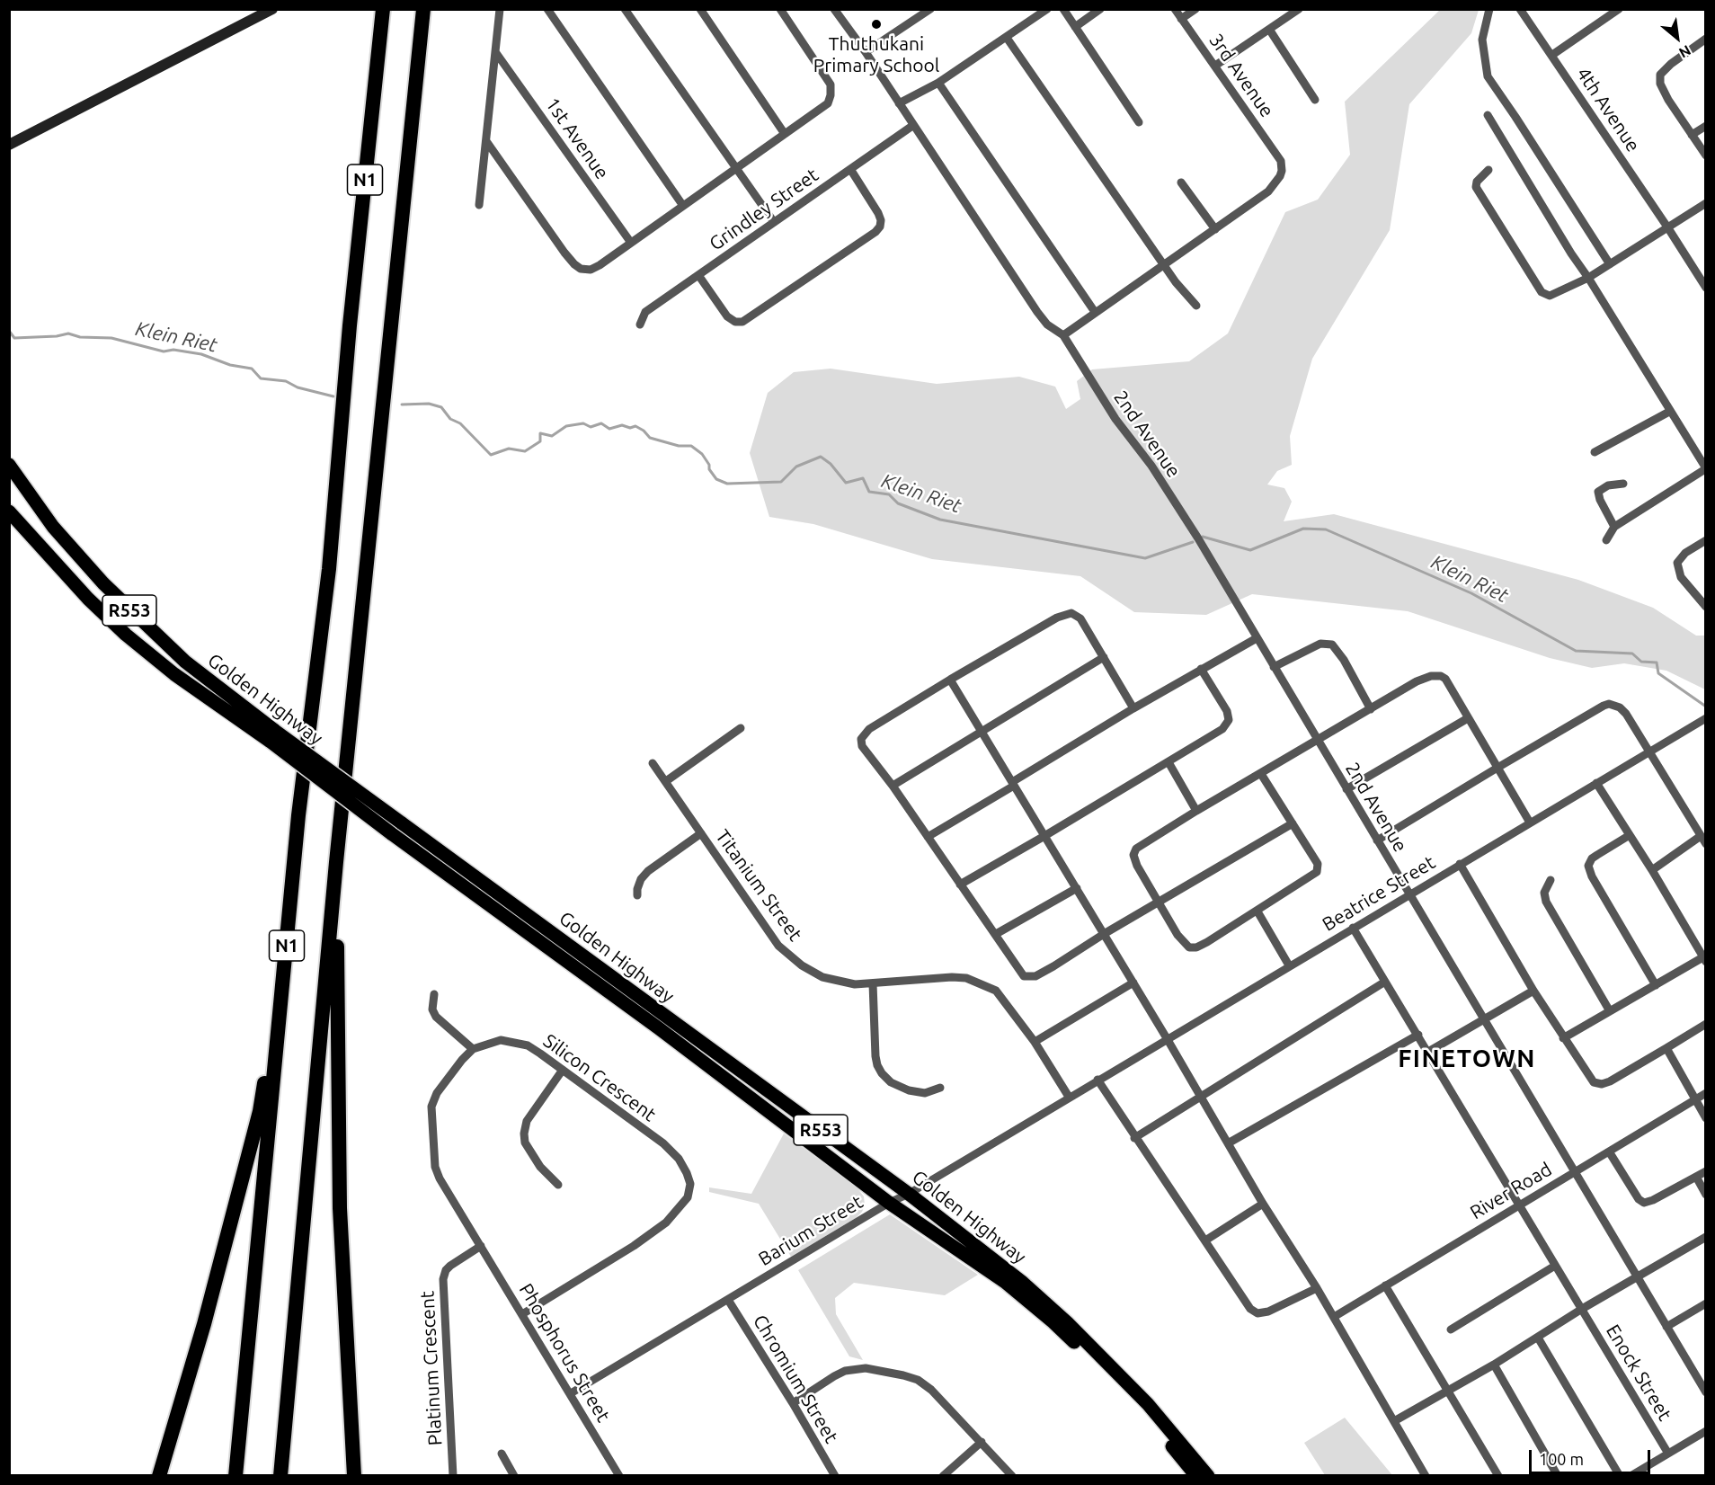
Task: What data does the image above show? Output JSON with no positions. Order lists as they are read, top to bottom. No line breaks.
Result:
{"streets":{"highway":["N1"],"main road":["R553","Golden Highway"],"street":["3rd Avenue","4th Avenue","1st Avenue","Grindley Street","2nd Avenue","Titanium Street","Beatrice Street","Silicon Crescent","River Road","Barium Street","Phosphorus Street","Platinum Crescent","Enock Street","Chromium Street"]},"crossings":[["Grindley Street","2nd Avenue"],["2nd Avenue","Beatrice Street"],["2nd Avenue","River Road"],["Golden Highway","Barium Street"],["Titanium Street","Beatrice Street"],["Titanium Street","Barium Street"],["Beatrice Street","Barium Street"],["Beatrice Street","Enock Street"],["Silicon Crescent","Phosphorus Street"],["River Road","Enock Street"],["Barium Street","Phosphorus Street"],["Barium Street","Chromium Street"],["Phosphorus Street","Platinum Crescent"]],"districts":["FINETOWN"],"water":["Klein Riet"],"places":["Thuthukani Primary School"],"scale_bar":"100 m","north":"bottom right"}
